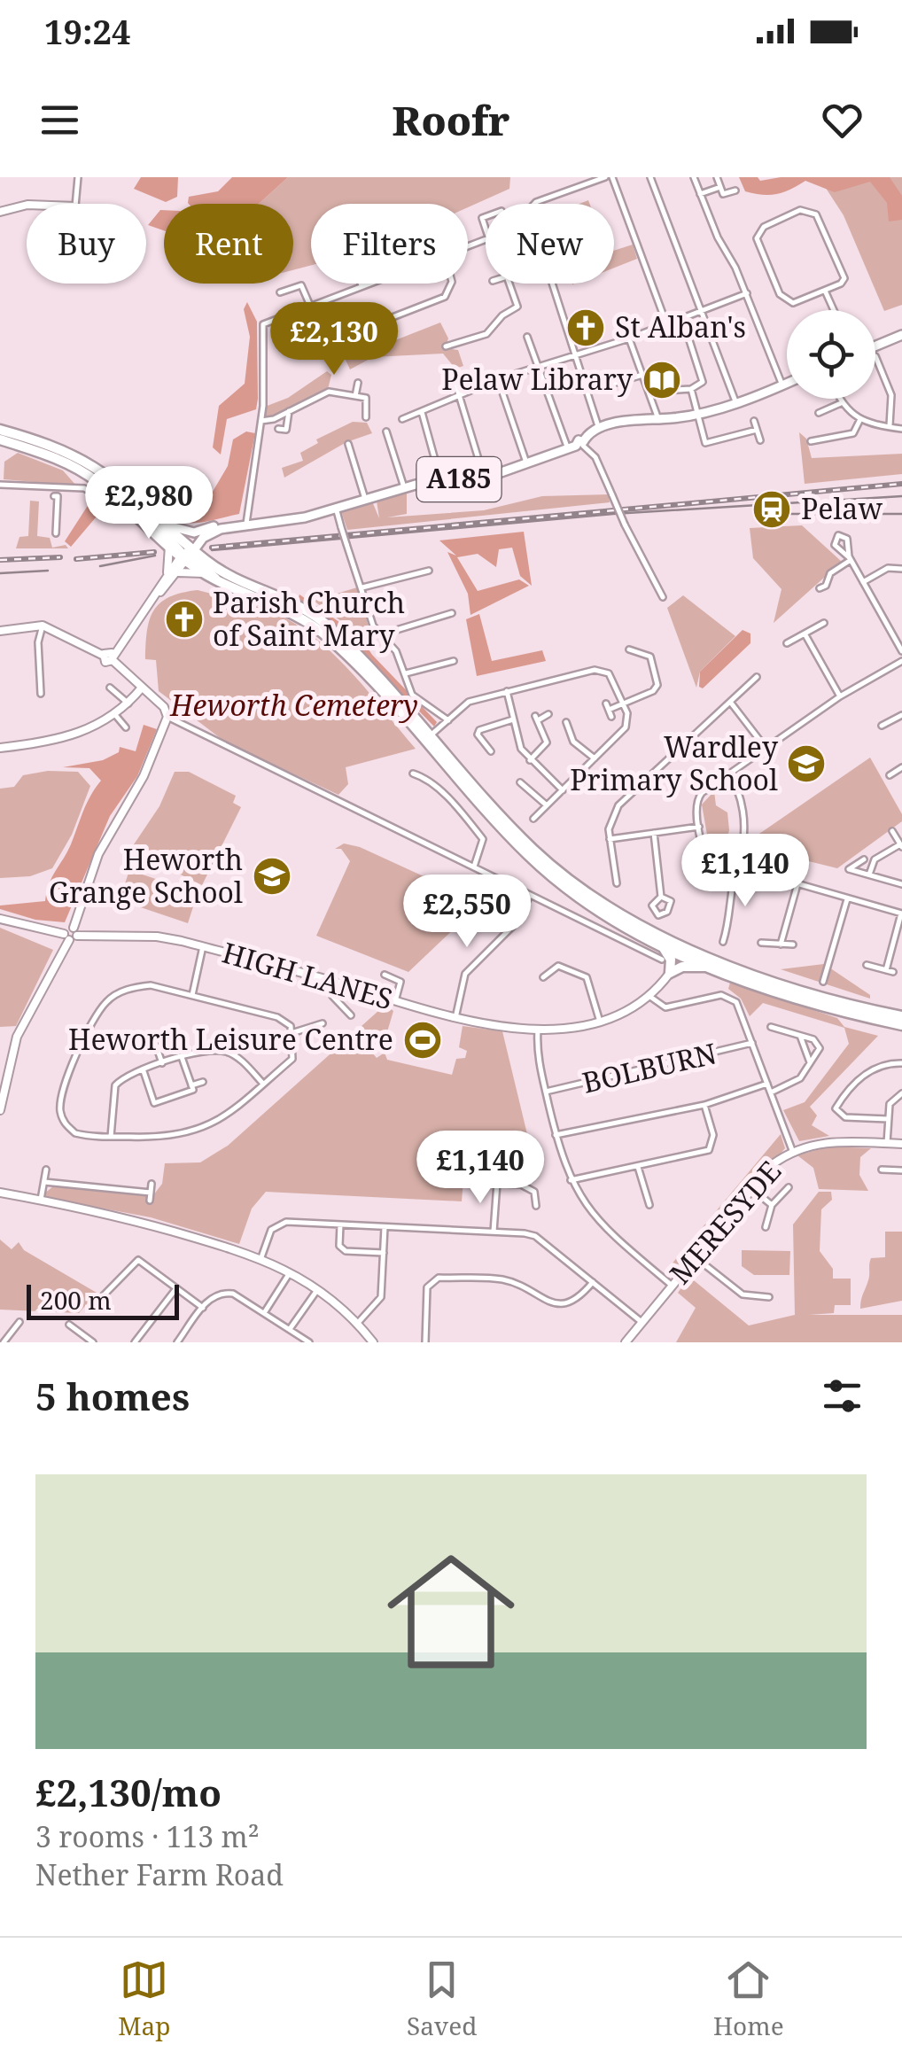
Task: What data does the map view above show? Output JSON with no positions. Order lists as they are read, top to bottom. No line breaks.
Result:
{"streets":{"main road":["A185"],"street":["HIGH LANES","BOLBURN","MERESYDE"]},"parks":["Heworth Cemetery"],"places":{"church":["St Alban's","Parish Church of Saint Mary"],"library":["Pelaw Library"],"station":["Pelaw"],"school or university":["Wardley Primary School","Heworth Grange School"],"sports":["Heworth Leisure Centre"]},"scale_bar":"200 m","page":{"status":"19:24","header":"Roofr","chip":["Buy","Rent","Filters","New"],"price":["£2,130","£2,980","£1,140","£2,550","£1,140"],"scale":"200 m","heading":"5 homes","list":[{"name":"£2,130/mo","note":"3 rooms · 113 m² · Nether Farm Road"}],"tabs":["Map","Saved","Home"]}}
